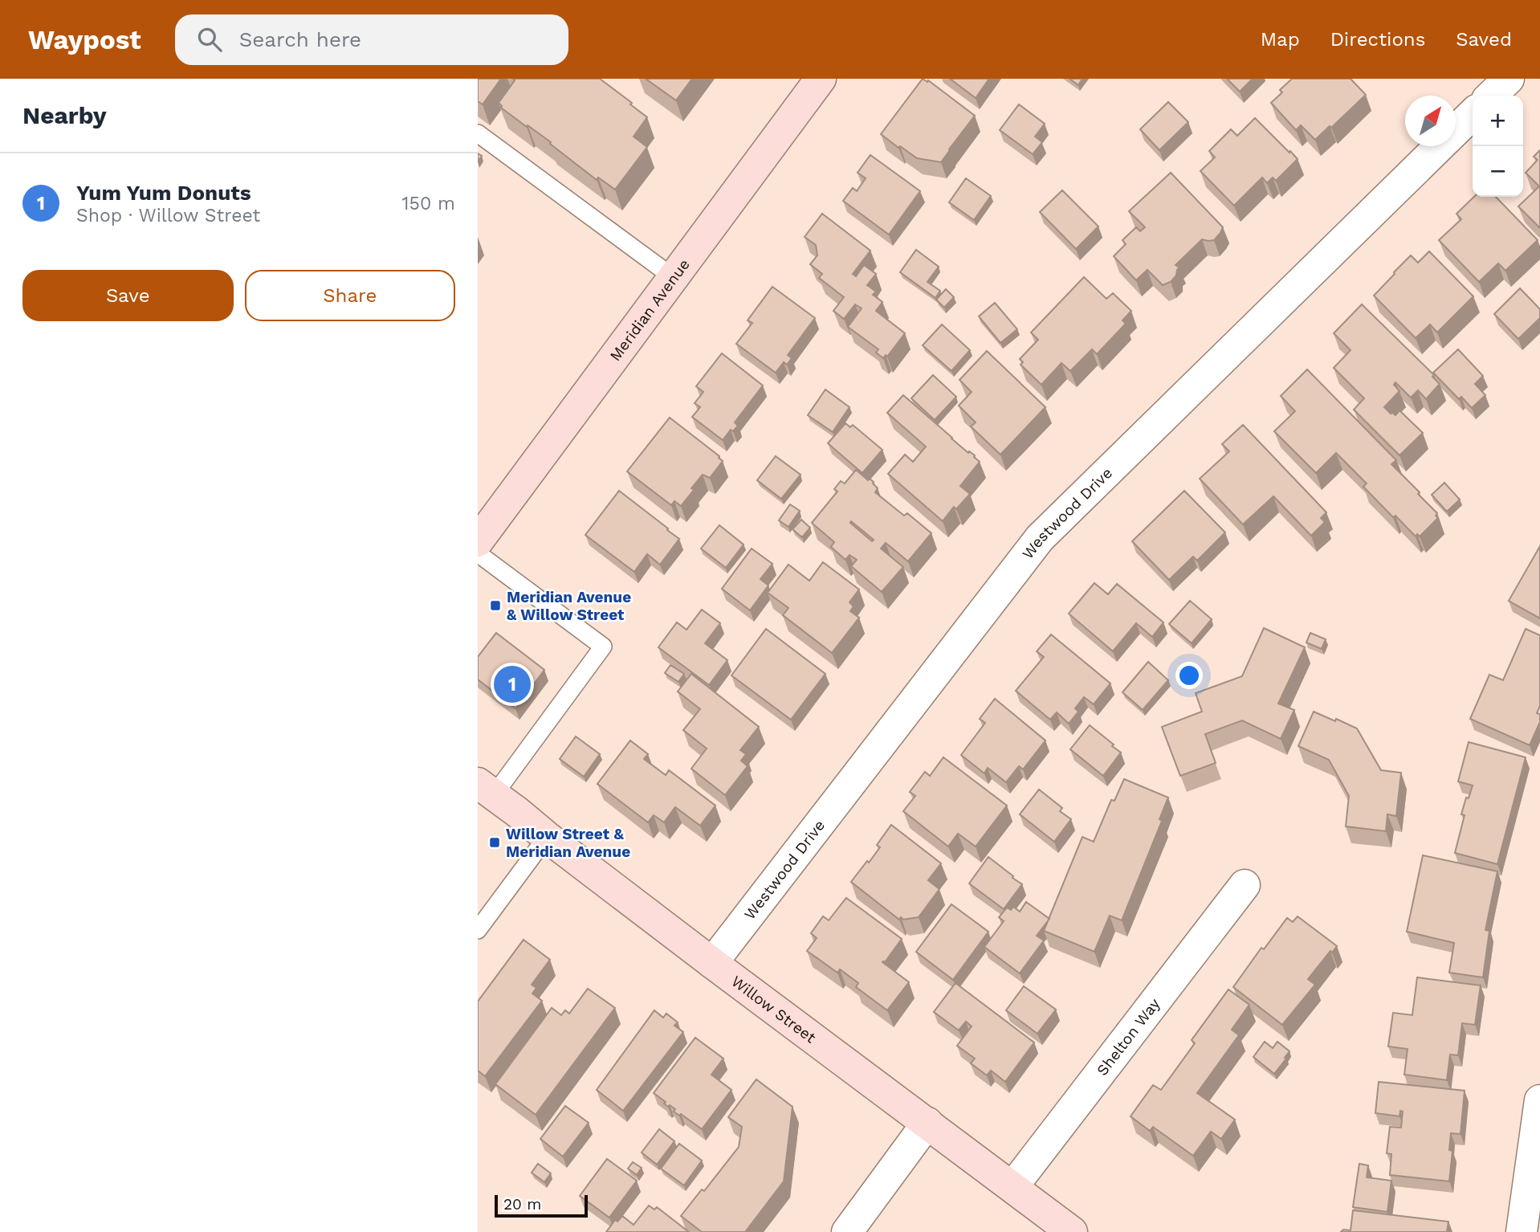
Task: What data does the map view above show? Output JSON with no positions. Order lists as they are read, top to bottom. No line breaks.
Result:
{"streets":{"main road":["Meridian Avenue","Willow Street"],"street":["Westwood Drive","Shelton Way"]},"crossings":[["Westwood Drive","Willow Street"],["Willow Street","Shelton Way"]],"places":{"transit":["Meridian Avenue & Willow Street","Willow Street & Meridian Avenue"]},"scale_bar":"20 m","north":"top right","page":{"header":"Waypost","search":"Search here","nav":["Map","Directions","Saved"],"heading":"Nearby","map_buttons":["+","−"],"list":[{"mark":"1","name":"Yum Yum Donuts","note":"Shop · Willow Street","value":"150 m"}],"buttons":["Save","Share"],"pins":"1","scale":"20 m"}}
